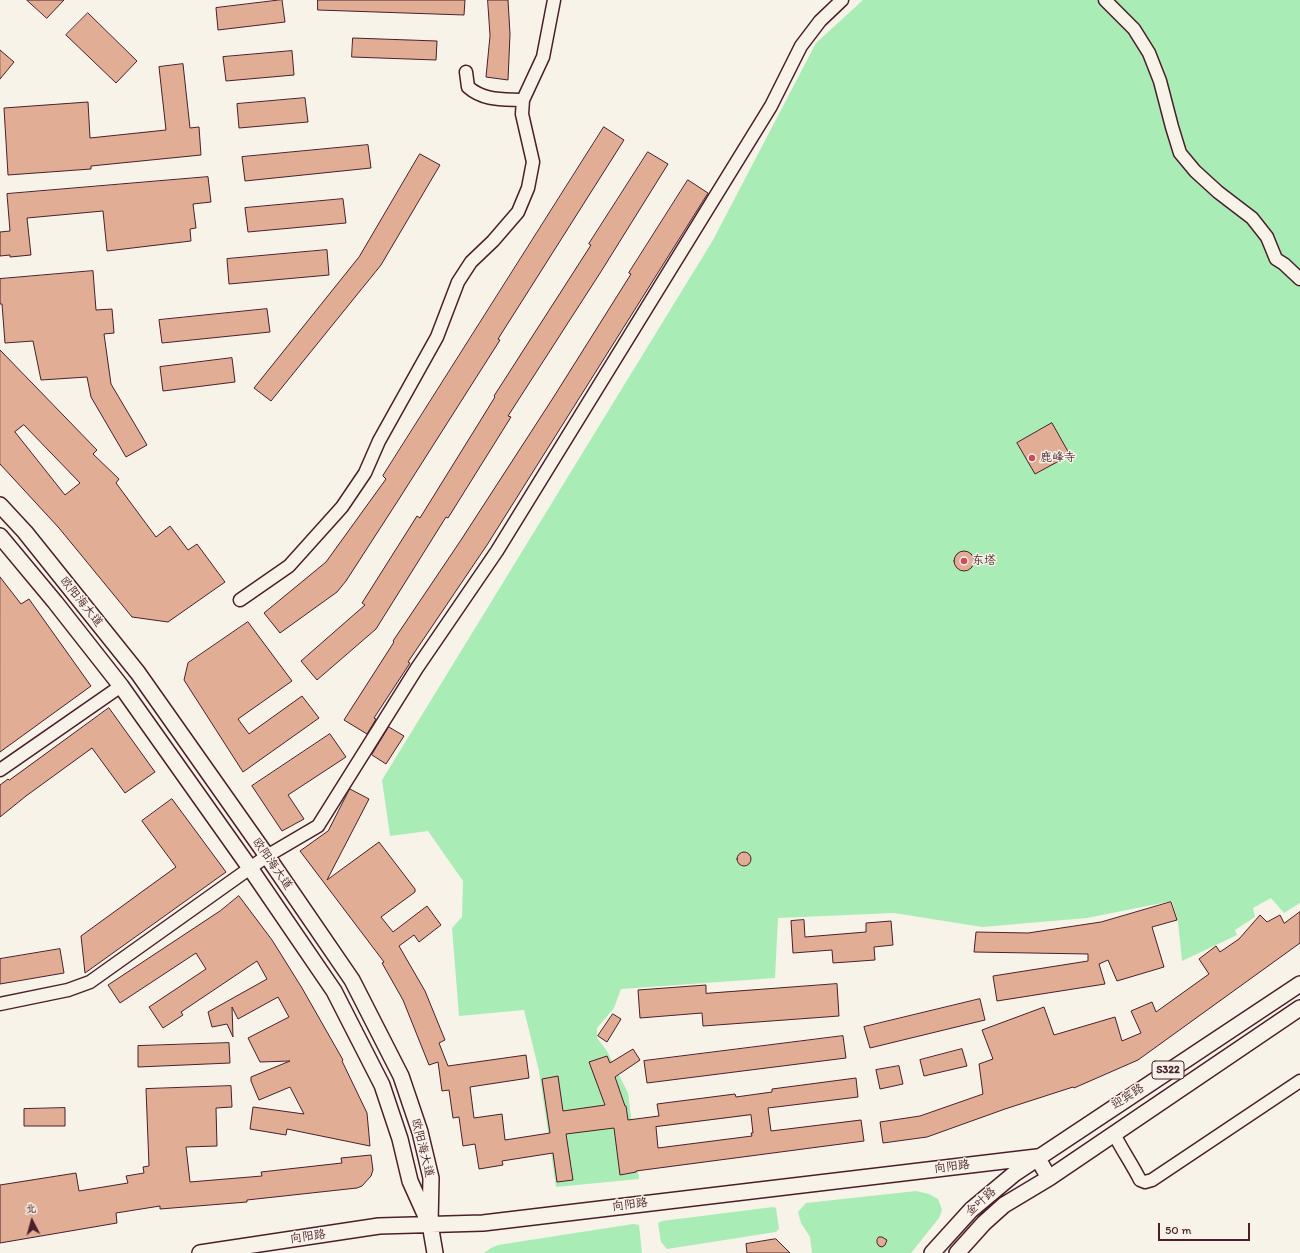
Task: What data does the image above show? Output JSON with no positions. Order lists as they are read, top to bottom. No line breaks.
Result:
{"streets":{"main road":["欧阳海大道","S322","迎宾路","向阳路","金叶路"]},"crossings":[["欧阳海大道","向阳路"],["迎宾路","向阳路"],["迎宾路","金叶路"],["向阳路","金叶路"]],"places":["鹿峰寺","东塔"],"scale_bar":"50 m","north":"top"}
